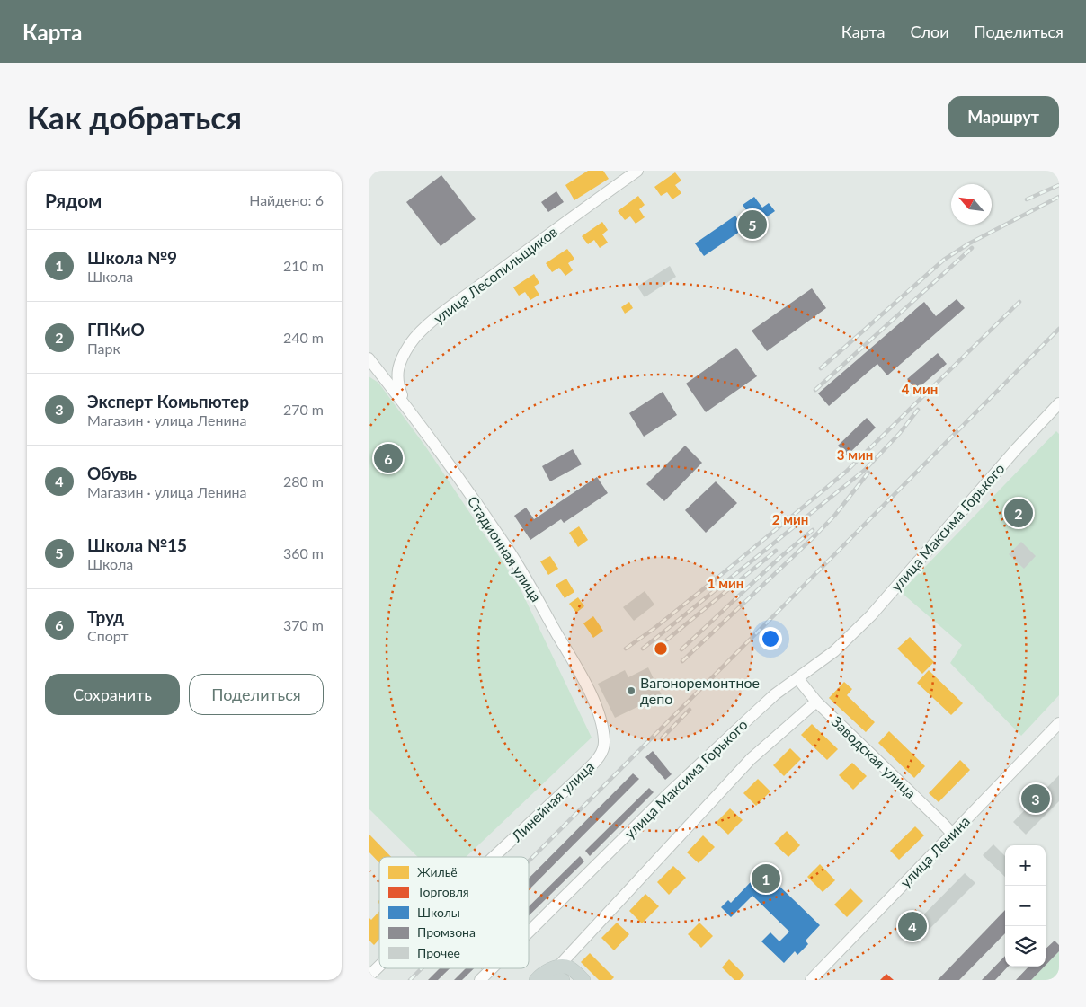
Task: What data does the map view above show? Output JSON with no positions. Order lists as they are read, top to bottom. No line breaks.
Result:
{"streets":{"street":["улица Лесопильщиков","улица Максима Горького","Стадионная улица","Заводская улица","Линейная улица","улица Ленина"]},"crossings":[["улица Лесопильщиков","Стадионная улица"],["улица Максима Горького","Заводская улица"],["Стадионная улица","Линейная улица"],["Заводская улица","улица Ленина"]],"places":["Вагоноремонтное депо"],"legend":["Жильё","Торговля","Школы","Промзона","Прочее"],"north":"top left","page":{"header":"Карта","nav":["Карта","Слои","Поделиться"],"buttons":["Маршрут",["Сохранить","Поделиться"]],"title":"Как добраться","heading":["Рядом","Найдено: 6"],"pins":["5","6","2","3","1","4"],"list":[{"mark":"1","name":"Школа №9","note":"Школа","value":"210 m"},{"mark":"2","name":"ГПКиО","note":"Парк","value":"240 m"},{"mark":"3","name":"Эксперт Комьпютер","note":"Магазин · улица Ленина","value":"270 m"},{"mark":"4","name":"Обувь","note":"Магазин · улица Ленина","value":"280 m"},{"mark":"5","name":"Школа №15","note":"Школа","value":"360 m"},{"mark":"6","name":"Труд","note":"Спорт","value":"370 m"}],"map_buttons":["+","−"]},"rings":["4 мин","3 мин","2 мин","1 мин"]}
